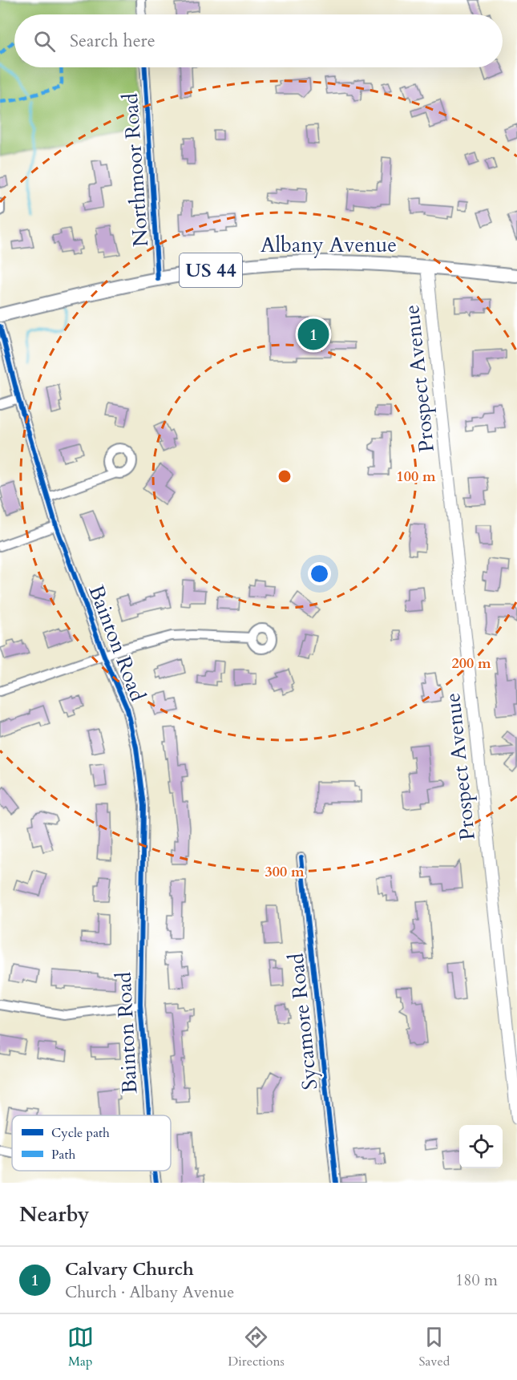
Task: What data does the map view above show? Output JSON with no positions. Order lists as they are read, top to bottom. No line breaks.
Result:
{"streets":{"highway":["Albany Avenue","US 44"],"main road":["Prospect Avenue"],"street":["Northmoor Road","Bainton Road","Sycamore Road"]},"crossings":[["Northmoor Road","Albany Avenue"],["Albany Avenue","Prospect Avenue"]],"legend":["Cycle path","Path"],"page":{"search":"Search here","pins":"1","heading":"Nearby","list":[{"mark":"1","name":"Calvary Church","note":"Church · Albany Avenue","value":"180 m"}],"nav":["Map","Directions","Saved"]},"rings":["100 m","200 m","300 m"]}
